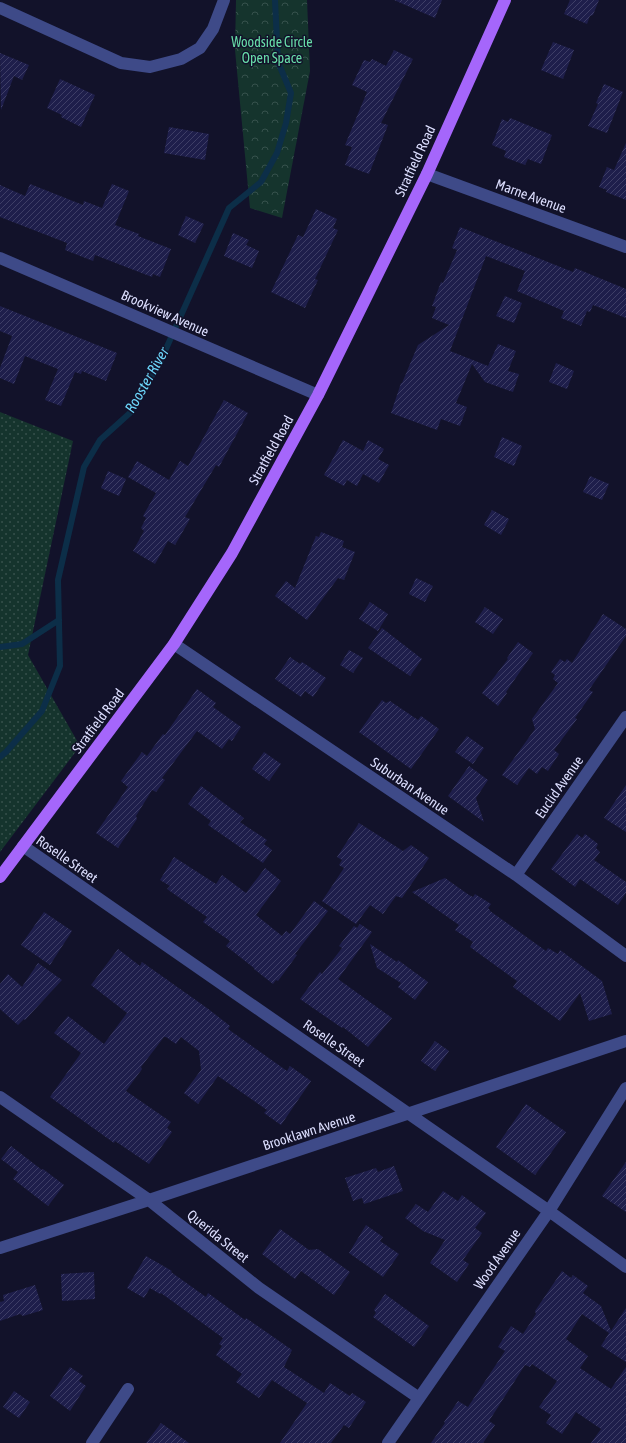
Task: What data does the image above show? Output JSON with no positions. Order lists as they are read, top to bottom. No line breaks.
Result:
{"streets":{"main road":["Stratfield Road"],"street":["Marne Avenue","Brookview Avenue","Suburban Avenue","Euclid Avenue","Roselle Street","Brooklawn Avenue","Querida Street","Wood Avenue"]},"crossings":[["Stratfield Road","Marne Avenue"],["Stratfield Road","Brookview Avenue"],["Stratfield Road","Suburban Avenue"],["Stratfield Road","Roselle Street"],["Suburban Avenue","Euclid Avenue"],["Roselle Street","Brooklawn Avenue"],["Roselle Street","Wood Avenue"],["Brooklawn Avenue","Querida Street"],["Querida Street","Wood Avenue"]],"water":["Rooster River"],"parks":["Woodside Circle Open Space"]}
